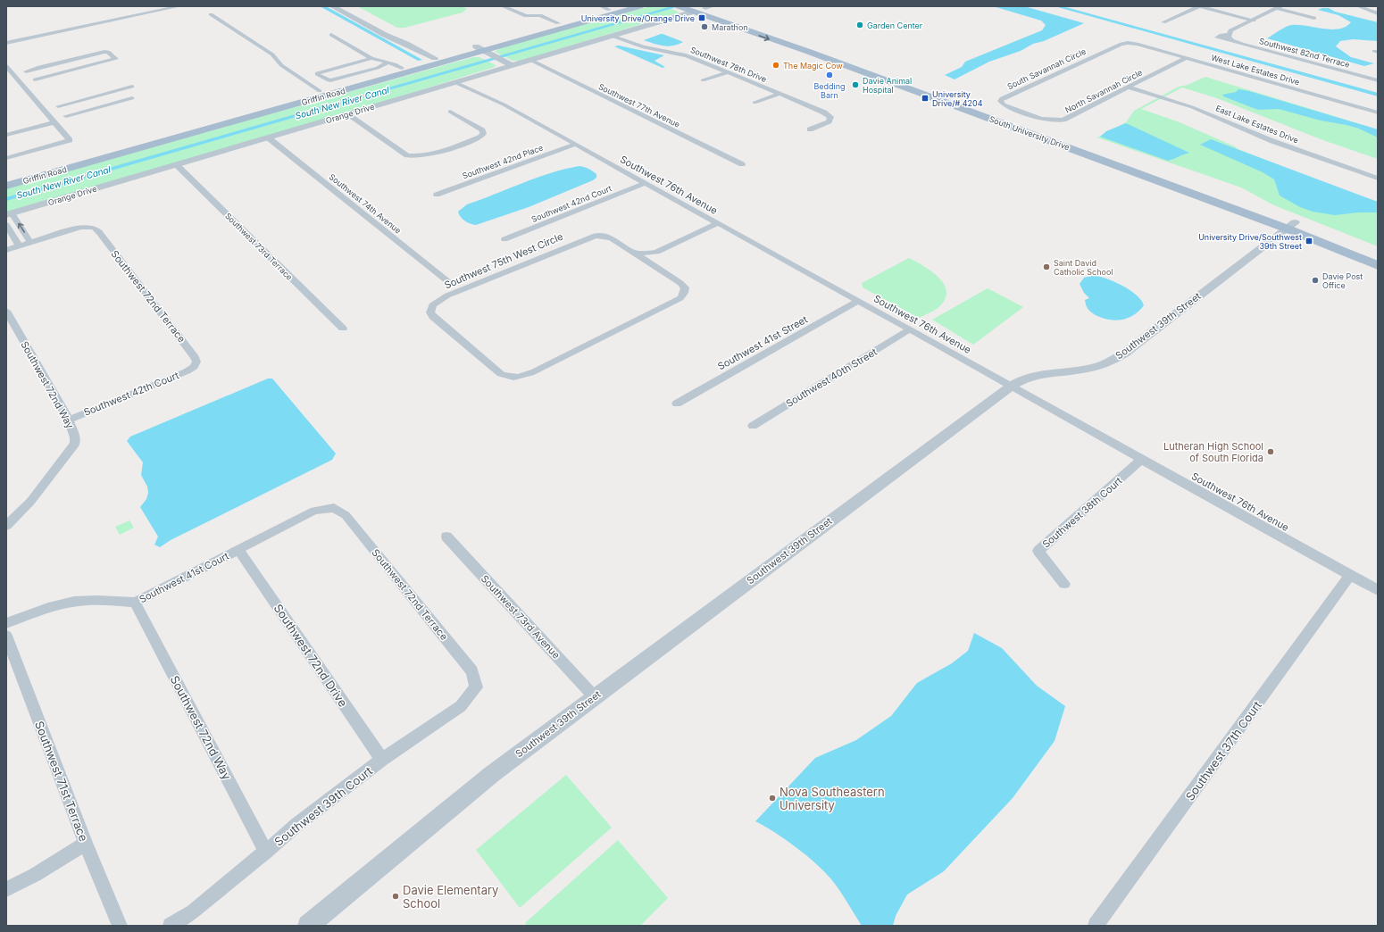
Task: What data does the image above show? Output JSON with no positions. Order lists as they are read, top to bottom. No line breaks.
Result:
{"streets":{"main road":["Griffin Road","South University Drive"],"street":["Southwest 82nd Terrace","Southwest 78th Drive","South Savannah Circle","West Lake Estates Drive","North Savannah Circle","Southwest 77th Avenue","Orange Drive","East Lake Estates Drive","Southwest 42nd Place","Southwest 76th Avenue","Southwest 74th Avenue","Southwest 42nd Court","Southwest 73rd Terrace","Southwest 75th West Circle","Southwest 72nd Terrace","Southwest 39th Street","Southwest 41st Street","Southwest 40th Street","Southwest 72nd Way","Southwest 42th Court","Southwest 38th Court","Southwest 41st Court","Southwest 73rd Avenue","Southwest 72nd Drive","Southwest 37th Court","Southwest 71st Terrace","Southwest 39th Court"]},"crossings":[["Southwest 78th Drive","Orange Drive"],["South Savannah Circle","West Lake Estates Drive"],["South Savannah Circle","North Savannah Circle"],["West Lake Estates Drive","North Savannah Circle"],["North Savannah Circle","East Lake Estates Drive"],["Southwest 77th Avenue","Orange Drive"],["Orange Drive","South University Drive"],["Orange Drive","Southwest 76th Avenue"],["Orange Drive","Southwest 74th Avenue"],["Orange Drive","Southwest 73rd Terrace"],["South University Drive","Southwest 39th Street"],["Southwest 42nd Place","Southwest 76th Avenue"],["Southwest 76th Avenue","Southwest 42nd Court"],["Southwest 76th Avenue","Southwest 39th Street"],["Southwest 76th Avenue","Southwest 41st Street"],["Southwest 76th Avenue","Southwest 40th Street"],["Southwest 76th Avenue","Southwest 38th Court"],["Southwest 76th Avenue","Southwest 37th Court"],["Southwest 72nd Terrace","Southwest 42th Court"],["Southwest 72nd Terrace","Southwest 41st Court"],["Southwest 72nd Terrace","Southwest 39th Court"],["Southwest 39th Street","Southwest 73rd Avenue"],["Southwest 72nd Way","Southwest 42th Court"],["Southwest 72nd Way","Southwest 41st Court"],["Southwest 72nd Way","Southwest 39th Court"],["Southwest 41st Court","Southwest 72nd Drive"],["Southwest 72nd Drive","Southwest 39th Court"]],"water":["South New River Canal"],"places":{"transit":["University Drive/Orange Drive","University Drive/# 4204","University Drive/Southwest 39th Street"],"other":["Garden Center","Marathon","The Magic Cow","Bedding Barn","Davie Animal Hospital","Saint David Catholic School","Davie Post Office","Lutheran High School of South Florida","Nova Southeastern University","Davie Elementary School"]}}
